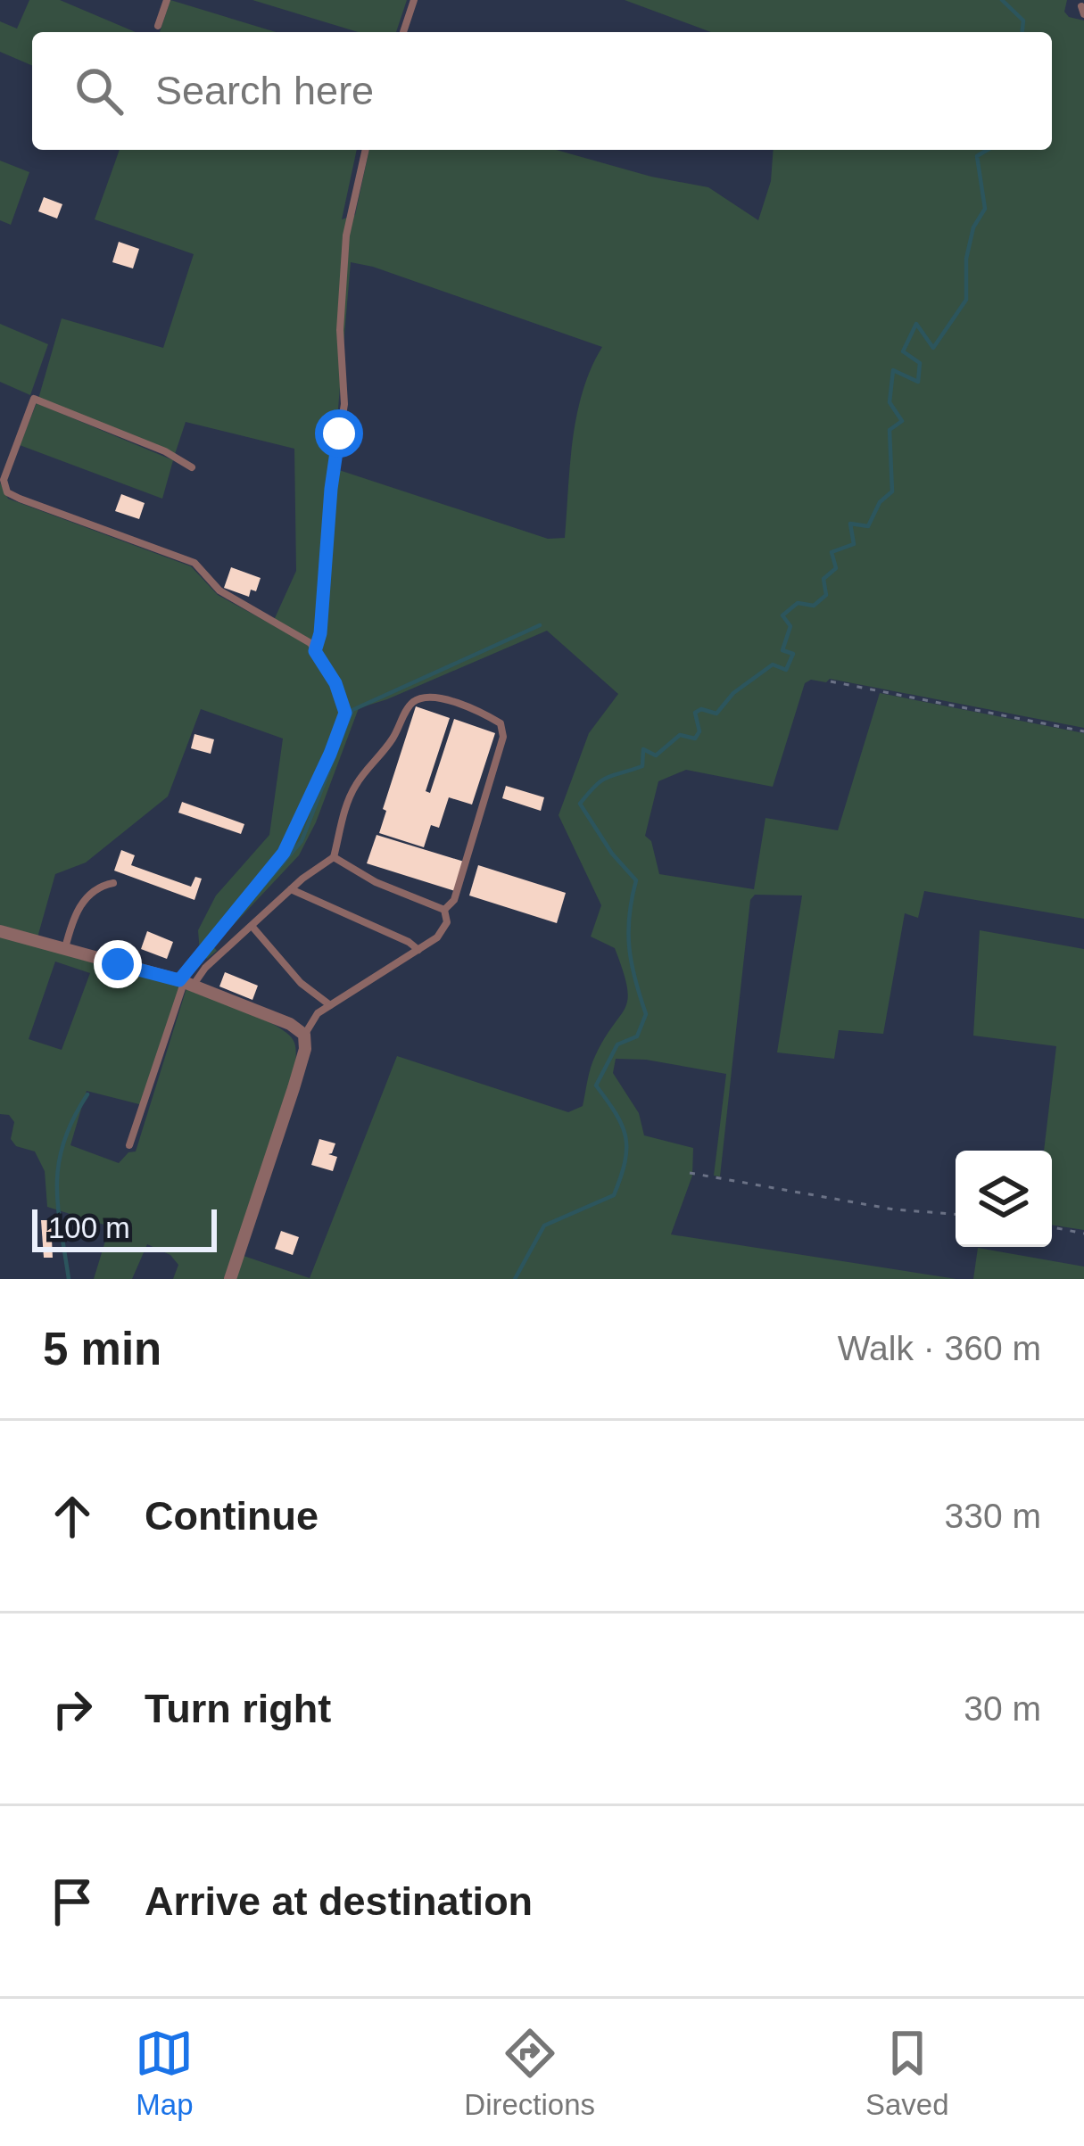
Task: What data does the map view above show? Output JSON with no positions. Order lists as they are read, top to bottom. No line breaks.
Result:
{"scale_bar":"100 m","page":{"search":"Search here","scale":"100 m","heading":["5 min","Walk · 360 m"],"list":[["Continue","330 m"],["Turn right","30 m"],"Arrive at destination"],"nav":["Map","Directions","Saved"]}}
